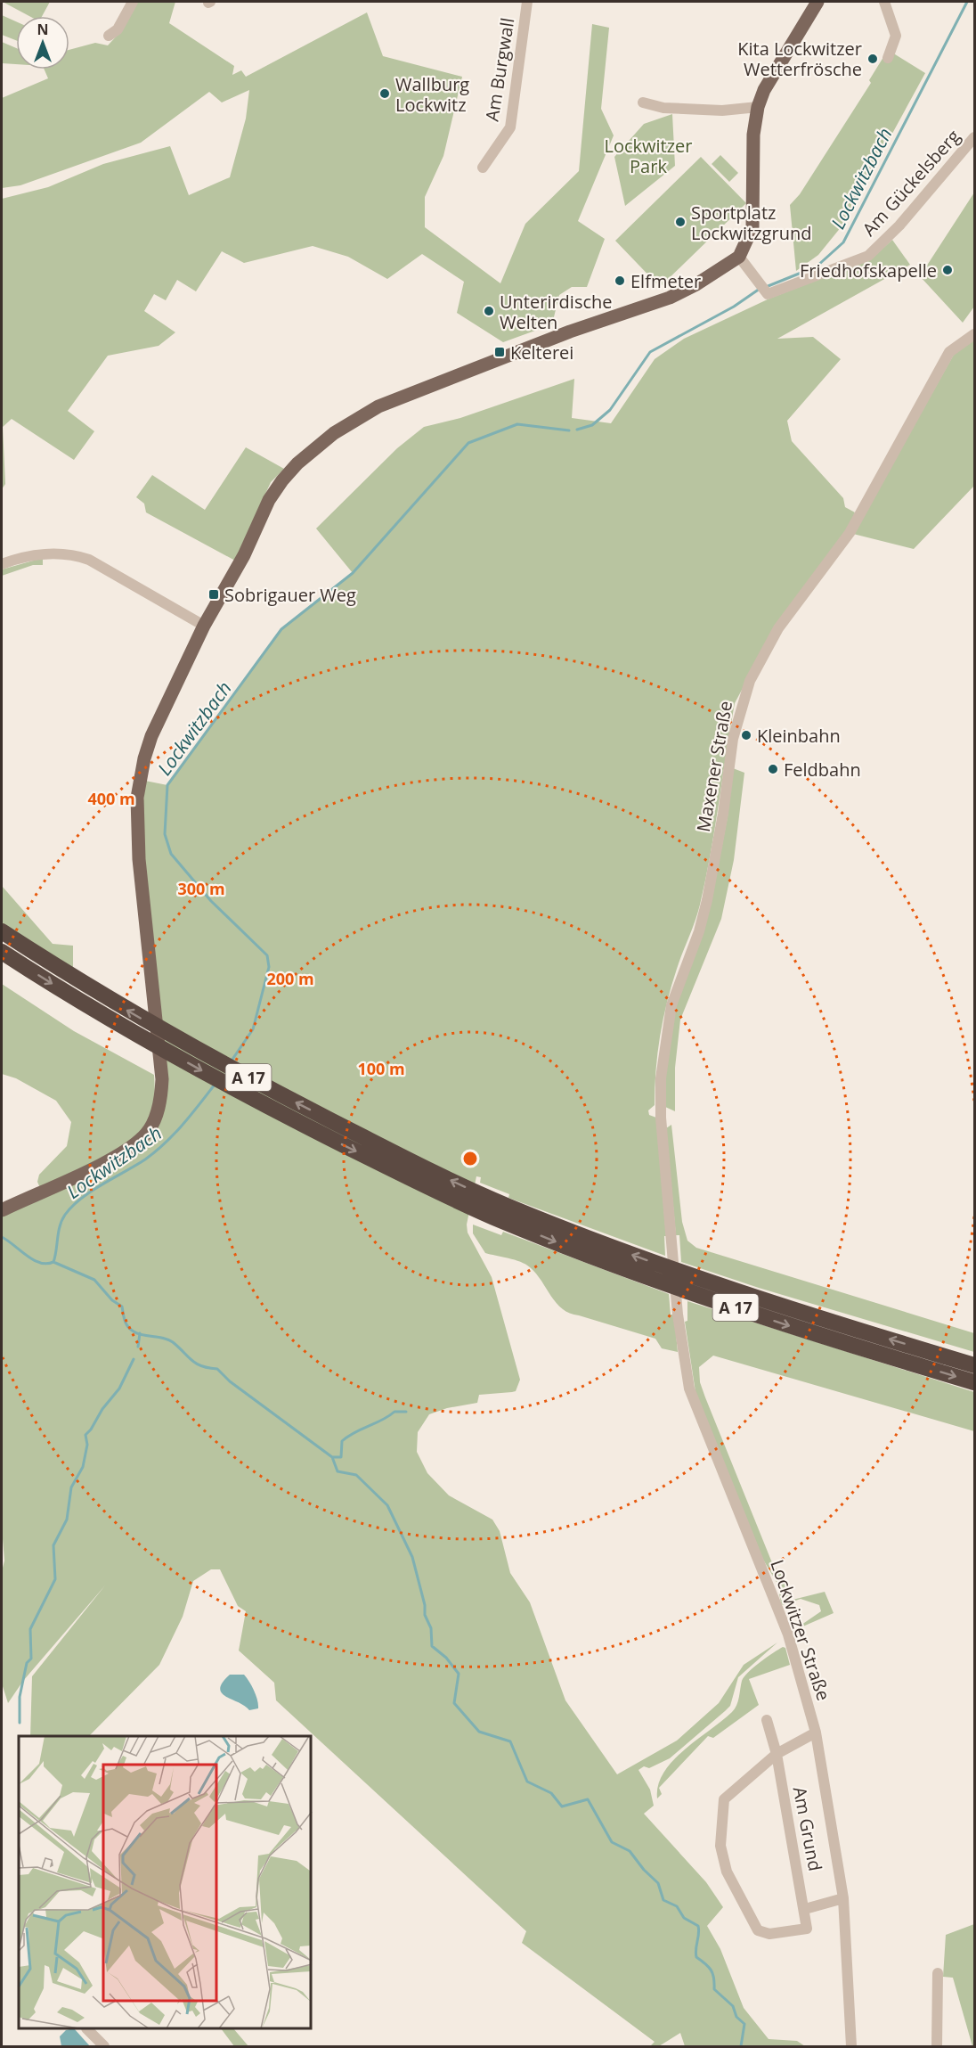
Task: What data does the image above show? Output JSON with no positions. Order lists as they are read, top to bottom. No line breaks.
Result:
{"streets":{"highway":["A 17"],"street":["Am Burgwall","Am Gückelsberg","Maxener Straße","Lockwitzer Straße","Am Grund"]},"crossings":[["Maxener Straße","Lockwitzer Straße"],["Lockwitzer Straße","Am Grund"]],"water":["Lockwitzbach"],"parks":["Lockwitzer Park"],"places":{"other":["Kita Lockwitzer Wetterfrösche","Wallburg Lockwitz","Sportplatz Lockwitzgrund","Friedhofskapelle","Elfmeter","Unterirdische Welten","Kleinbahn","Feldbahn"],"transit":["Kelterei","Sobrigauer Weg"]},"north":"top","rings":["400 m","300 m","200 m","100 m"]}
